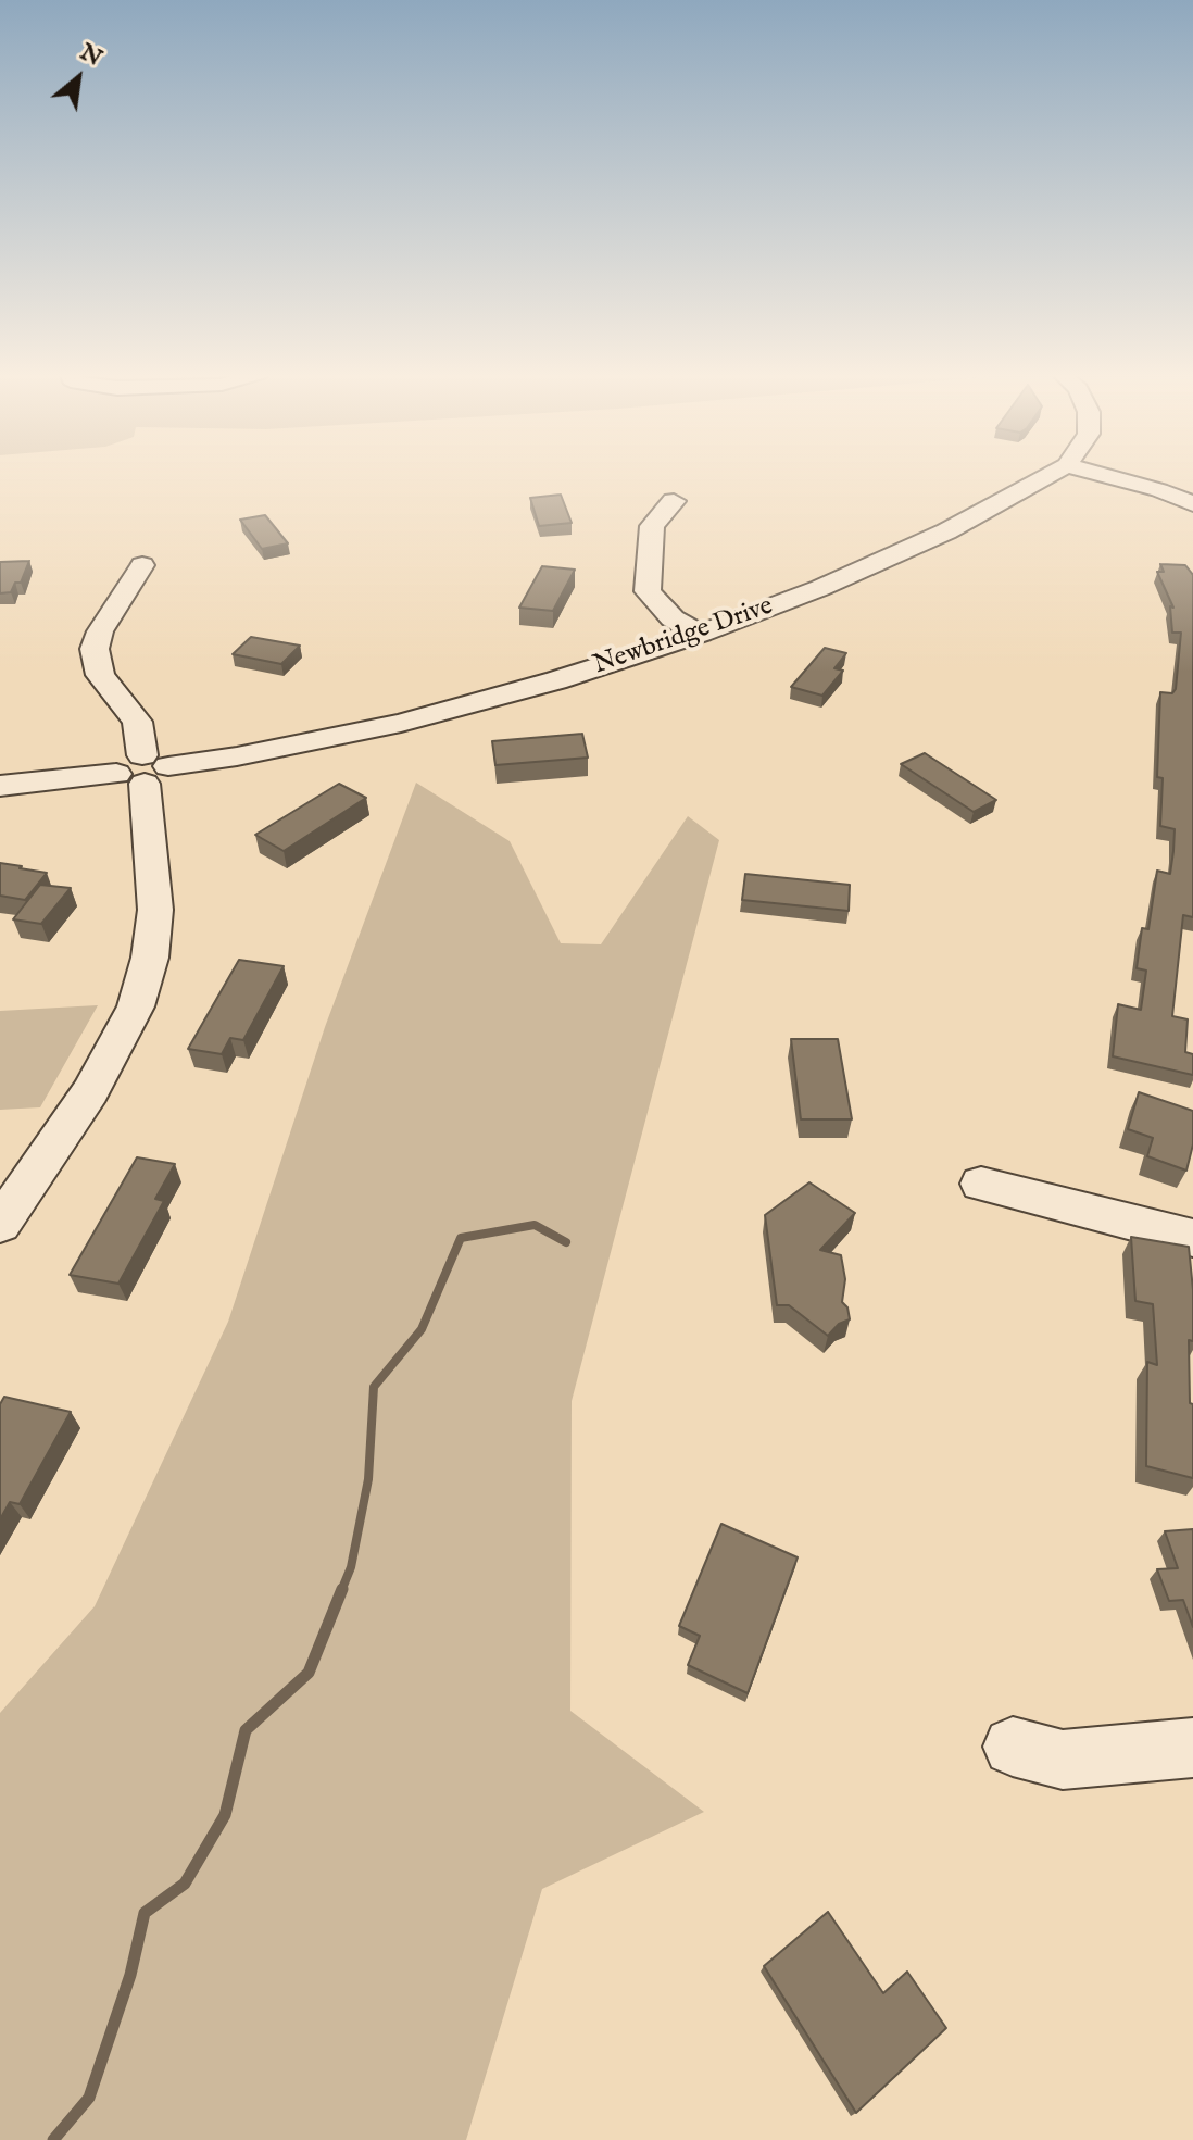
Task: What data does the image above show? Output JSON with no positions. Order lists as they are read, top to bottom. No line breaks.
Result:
{"streets":{"street":["Newbridge Drive"]},"north":"top right"}
